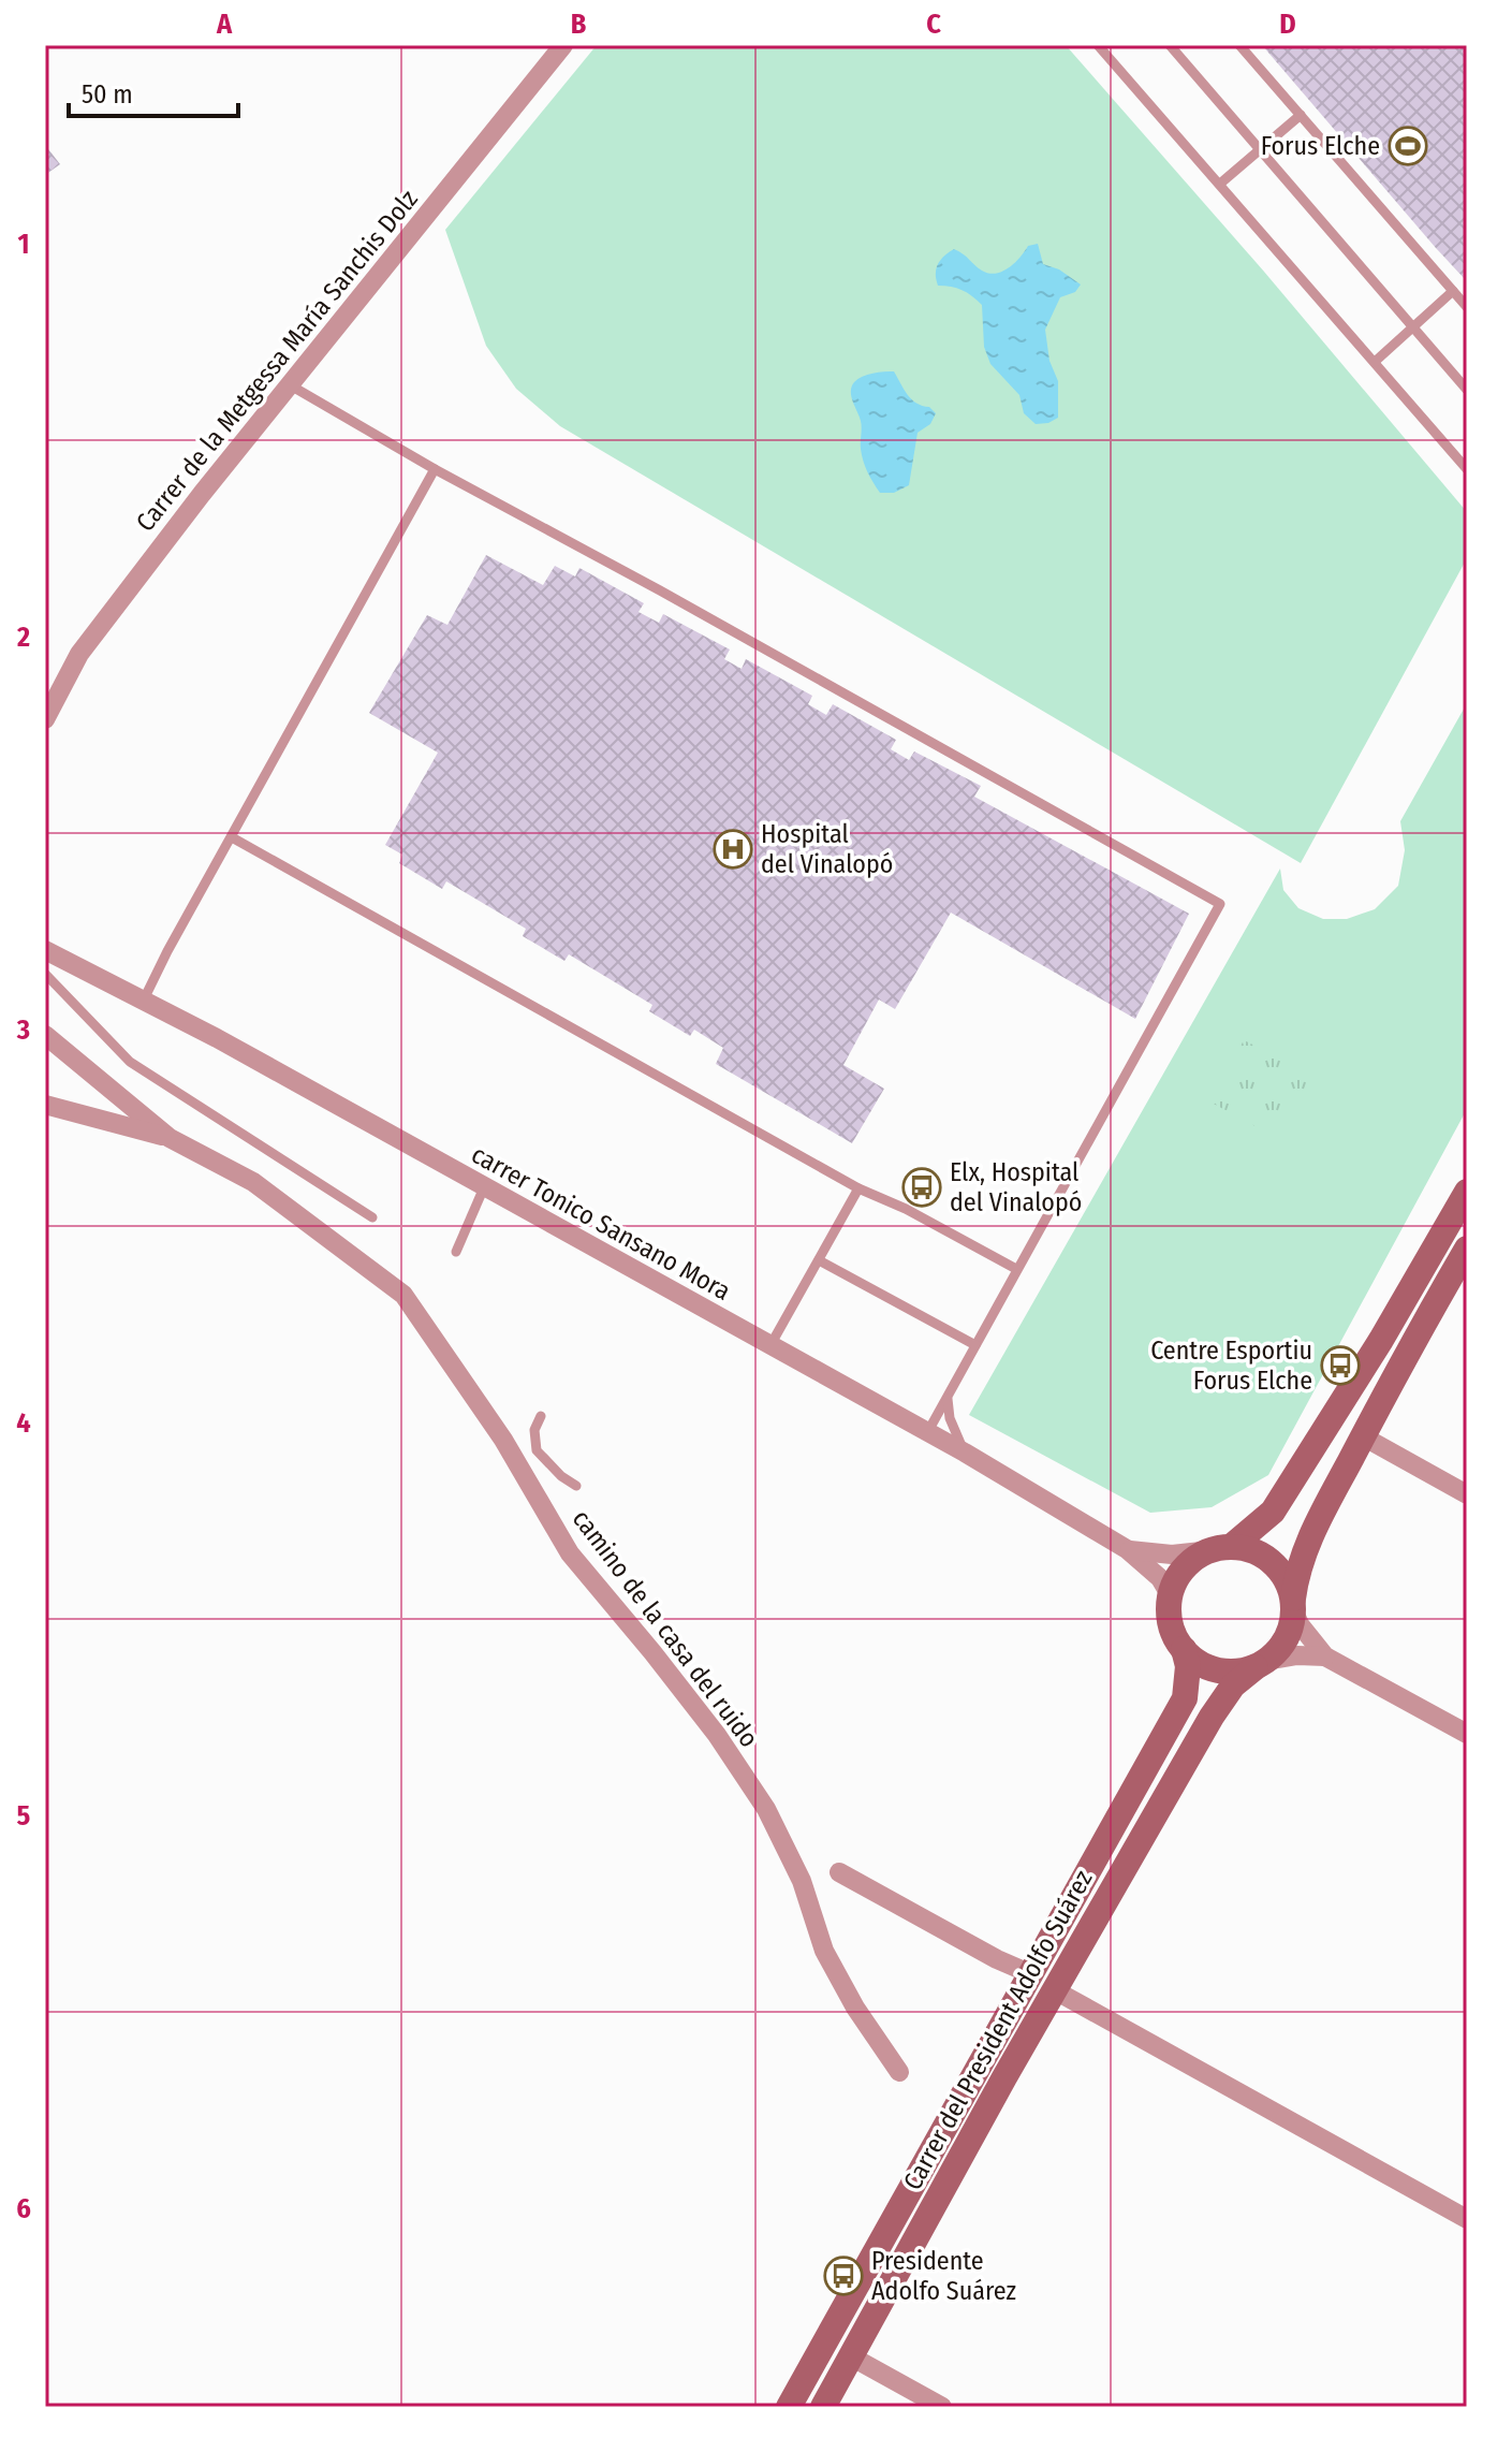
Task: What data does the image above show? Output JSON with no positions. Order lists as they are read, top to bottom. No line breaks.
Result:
{"streets":{"main road":["Carrer del President Adolfo Suárez"],"street":["Carrer de la Metgessa María Sanchis Dolz","carrer Tonico Sansano Mora","camino de la casa del ruido"]},"crossings":[["carrer Tonico Sansano Mora","Carrer del President Adolfo Suárez"]],"places":{"sports":["Forus Elche"],"hospital":["Hospital del Vinalopó"],"bus stop":["Elx, Hospital del Vinalopó","Centre Esportiu Forus Elche","Presidente Adolfo Suárez"]},"scale_bar":"50 m","grid":{"columns":["A","B","C","D"],"rows":["1","2","3","4","5","6"]}}
